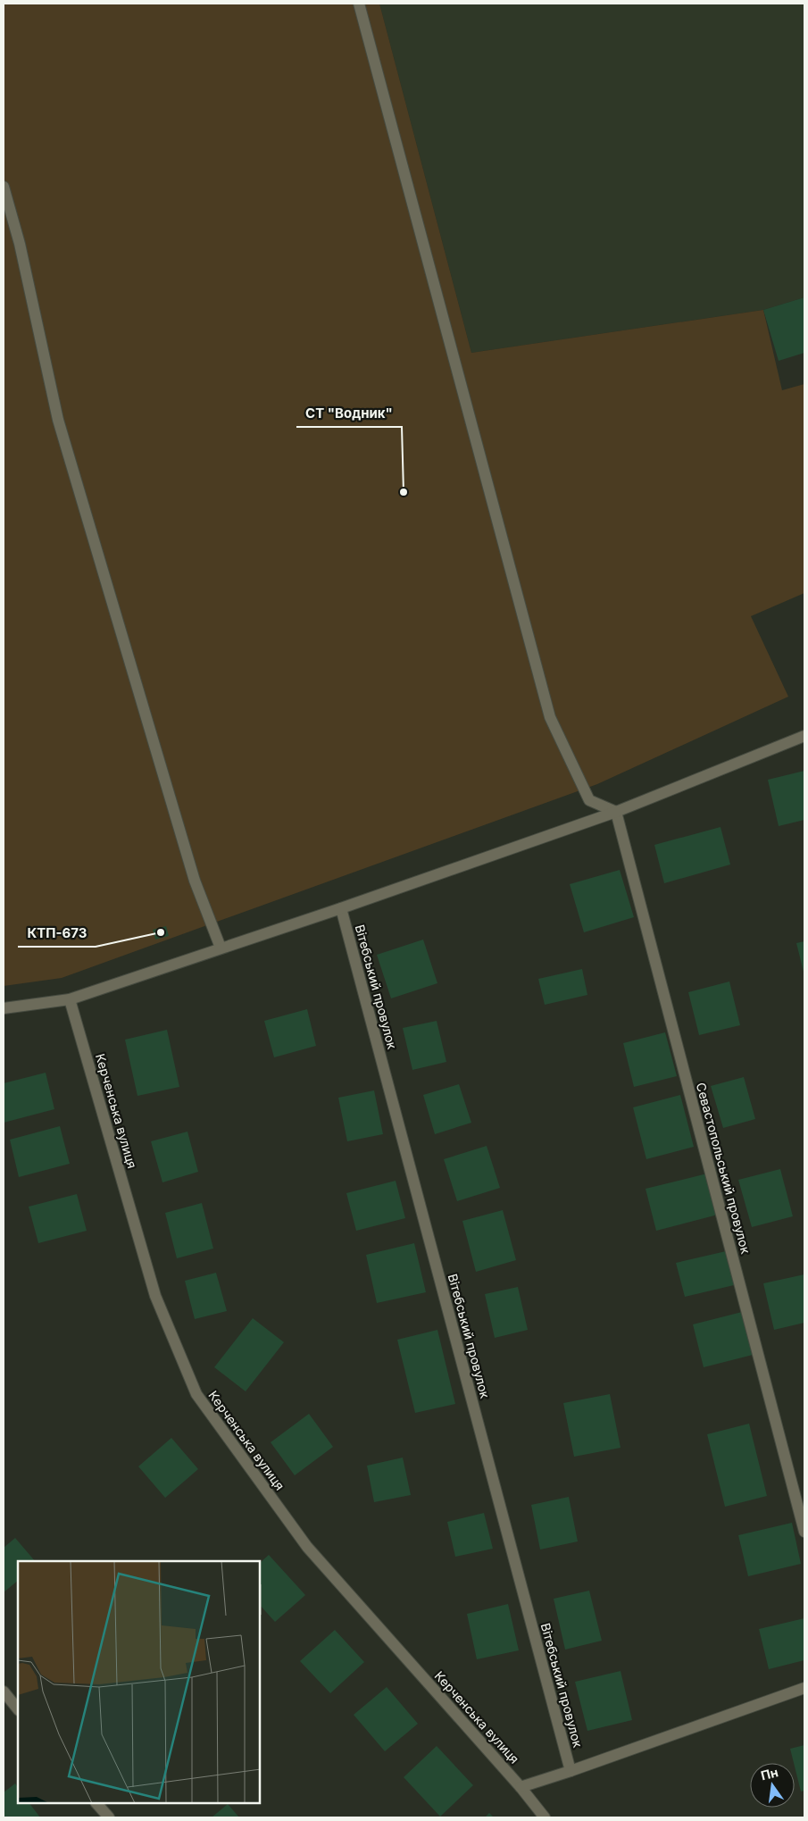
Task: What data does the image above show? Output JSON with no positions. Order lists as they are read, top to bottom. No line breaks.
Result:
{"streets":{"street":["Вітебський провулок","Керченська вулиця","Севастопольський провулок"]},"places":["СТ \"Водник\"","КТП-673"],"north":"top"}
